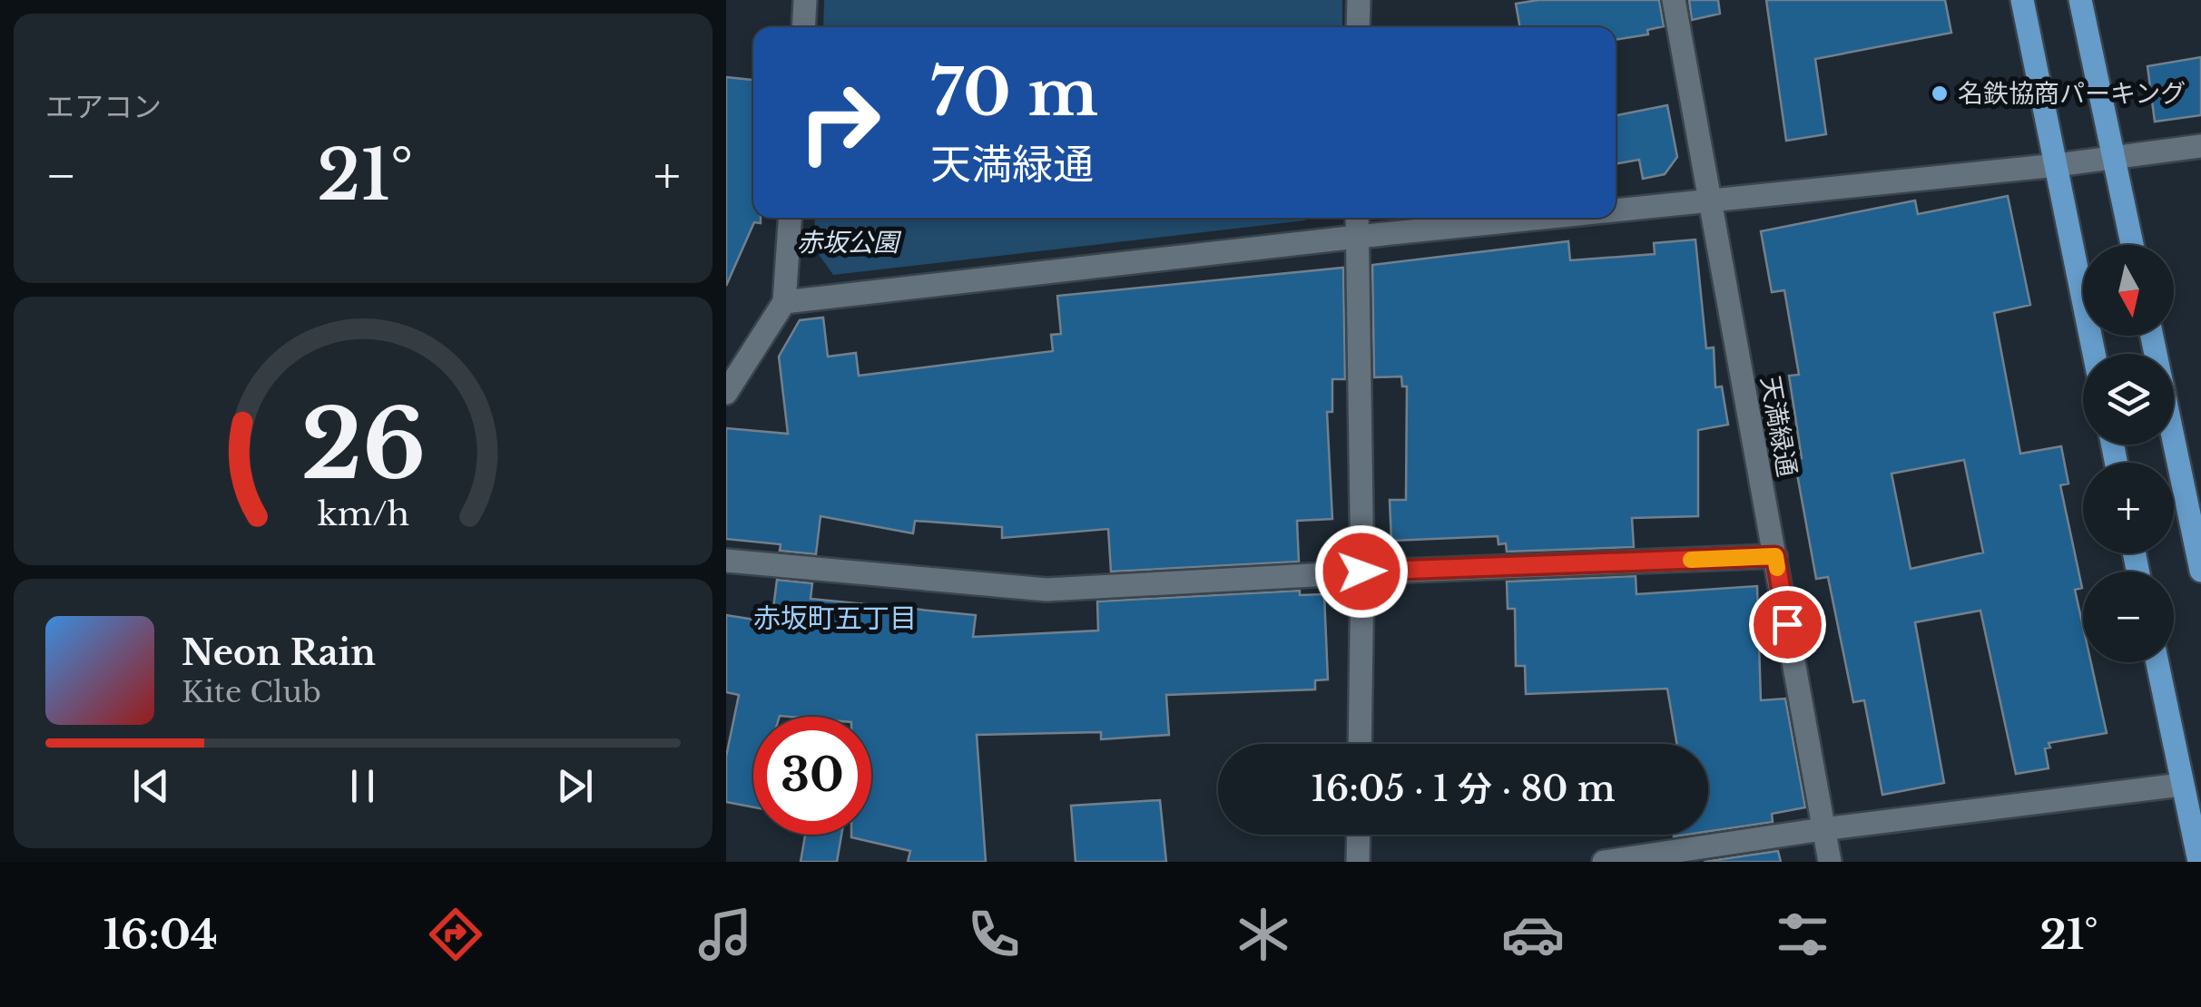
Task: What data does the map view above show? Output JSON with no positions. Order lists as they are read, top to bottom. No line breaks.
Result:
{"streets":{"street":["天満緑通"]},"districts":["赤坂町五丁目"],"parks":["赤坂公園"],"places":["名鉄協商パーキング"],"north":"bottom","page":{"tile":"エアコン","turn":["70 m","天満緑通"],"heat":["−","21°","+"],"map_buttons":["+","−"],"song":["Neon Rain","Kite Club"],"limit":"30","trip":"16:05 · 1 分 · 80 m","tabs":["16:04","21°"],"gauge":["26","km/h"]}}
